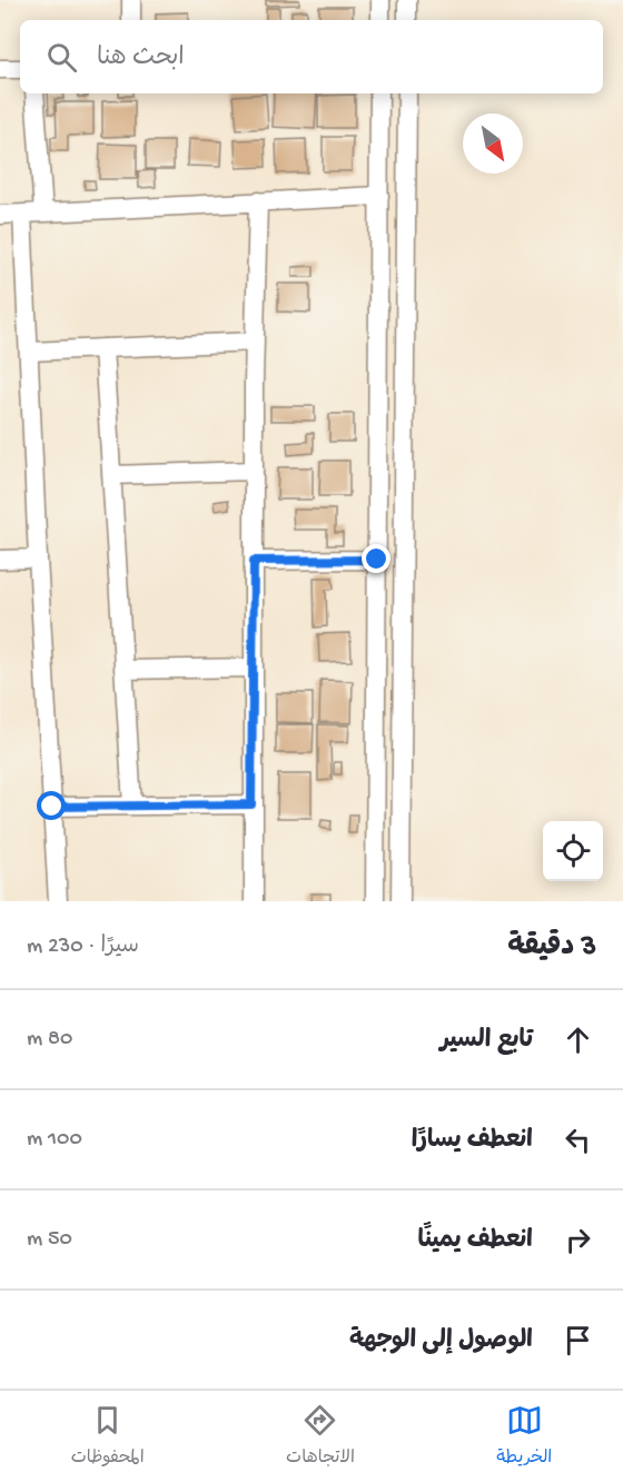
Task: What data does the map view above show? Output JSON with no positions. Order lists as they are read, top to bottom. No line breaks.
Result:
{"north":"bottom right","page":{"search":"ابحث هنا","heading":["3 دقيقة","سيرًا · 230 m"],"list":[["تابع السير","80 m"],["انعطف يسارًا","100 m"],["انعطف يمينًا","50 m"],"الوصول إلى الوجهة"],"nav":["الخريطة","الاتجاهات","المحفوظات"]}}
